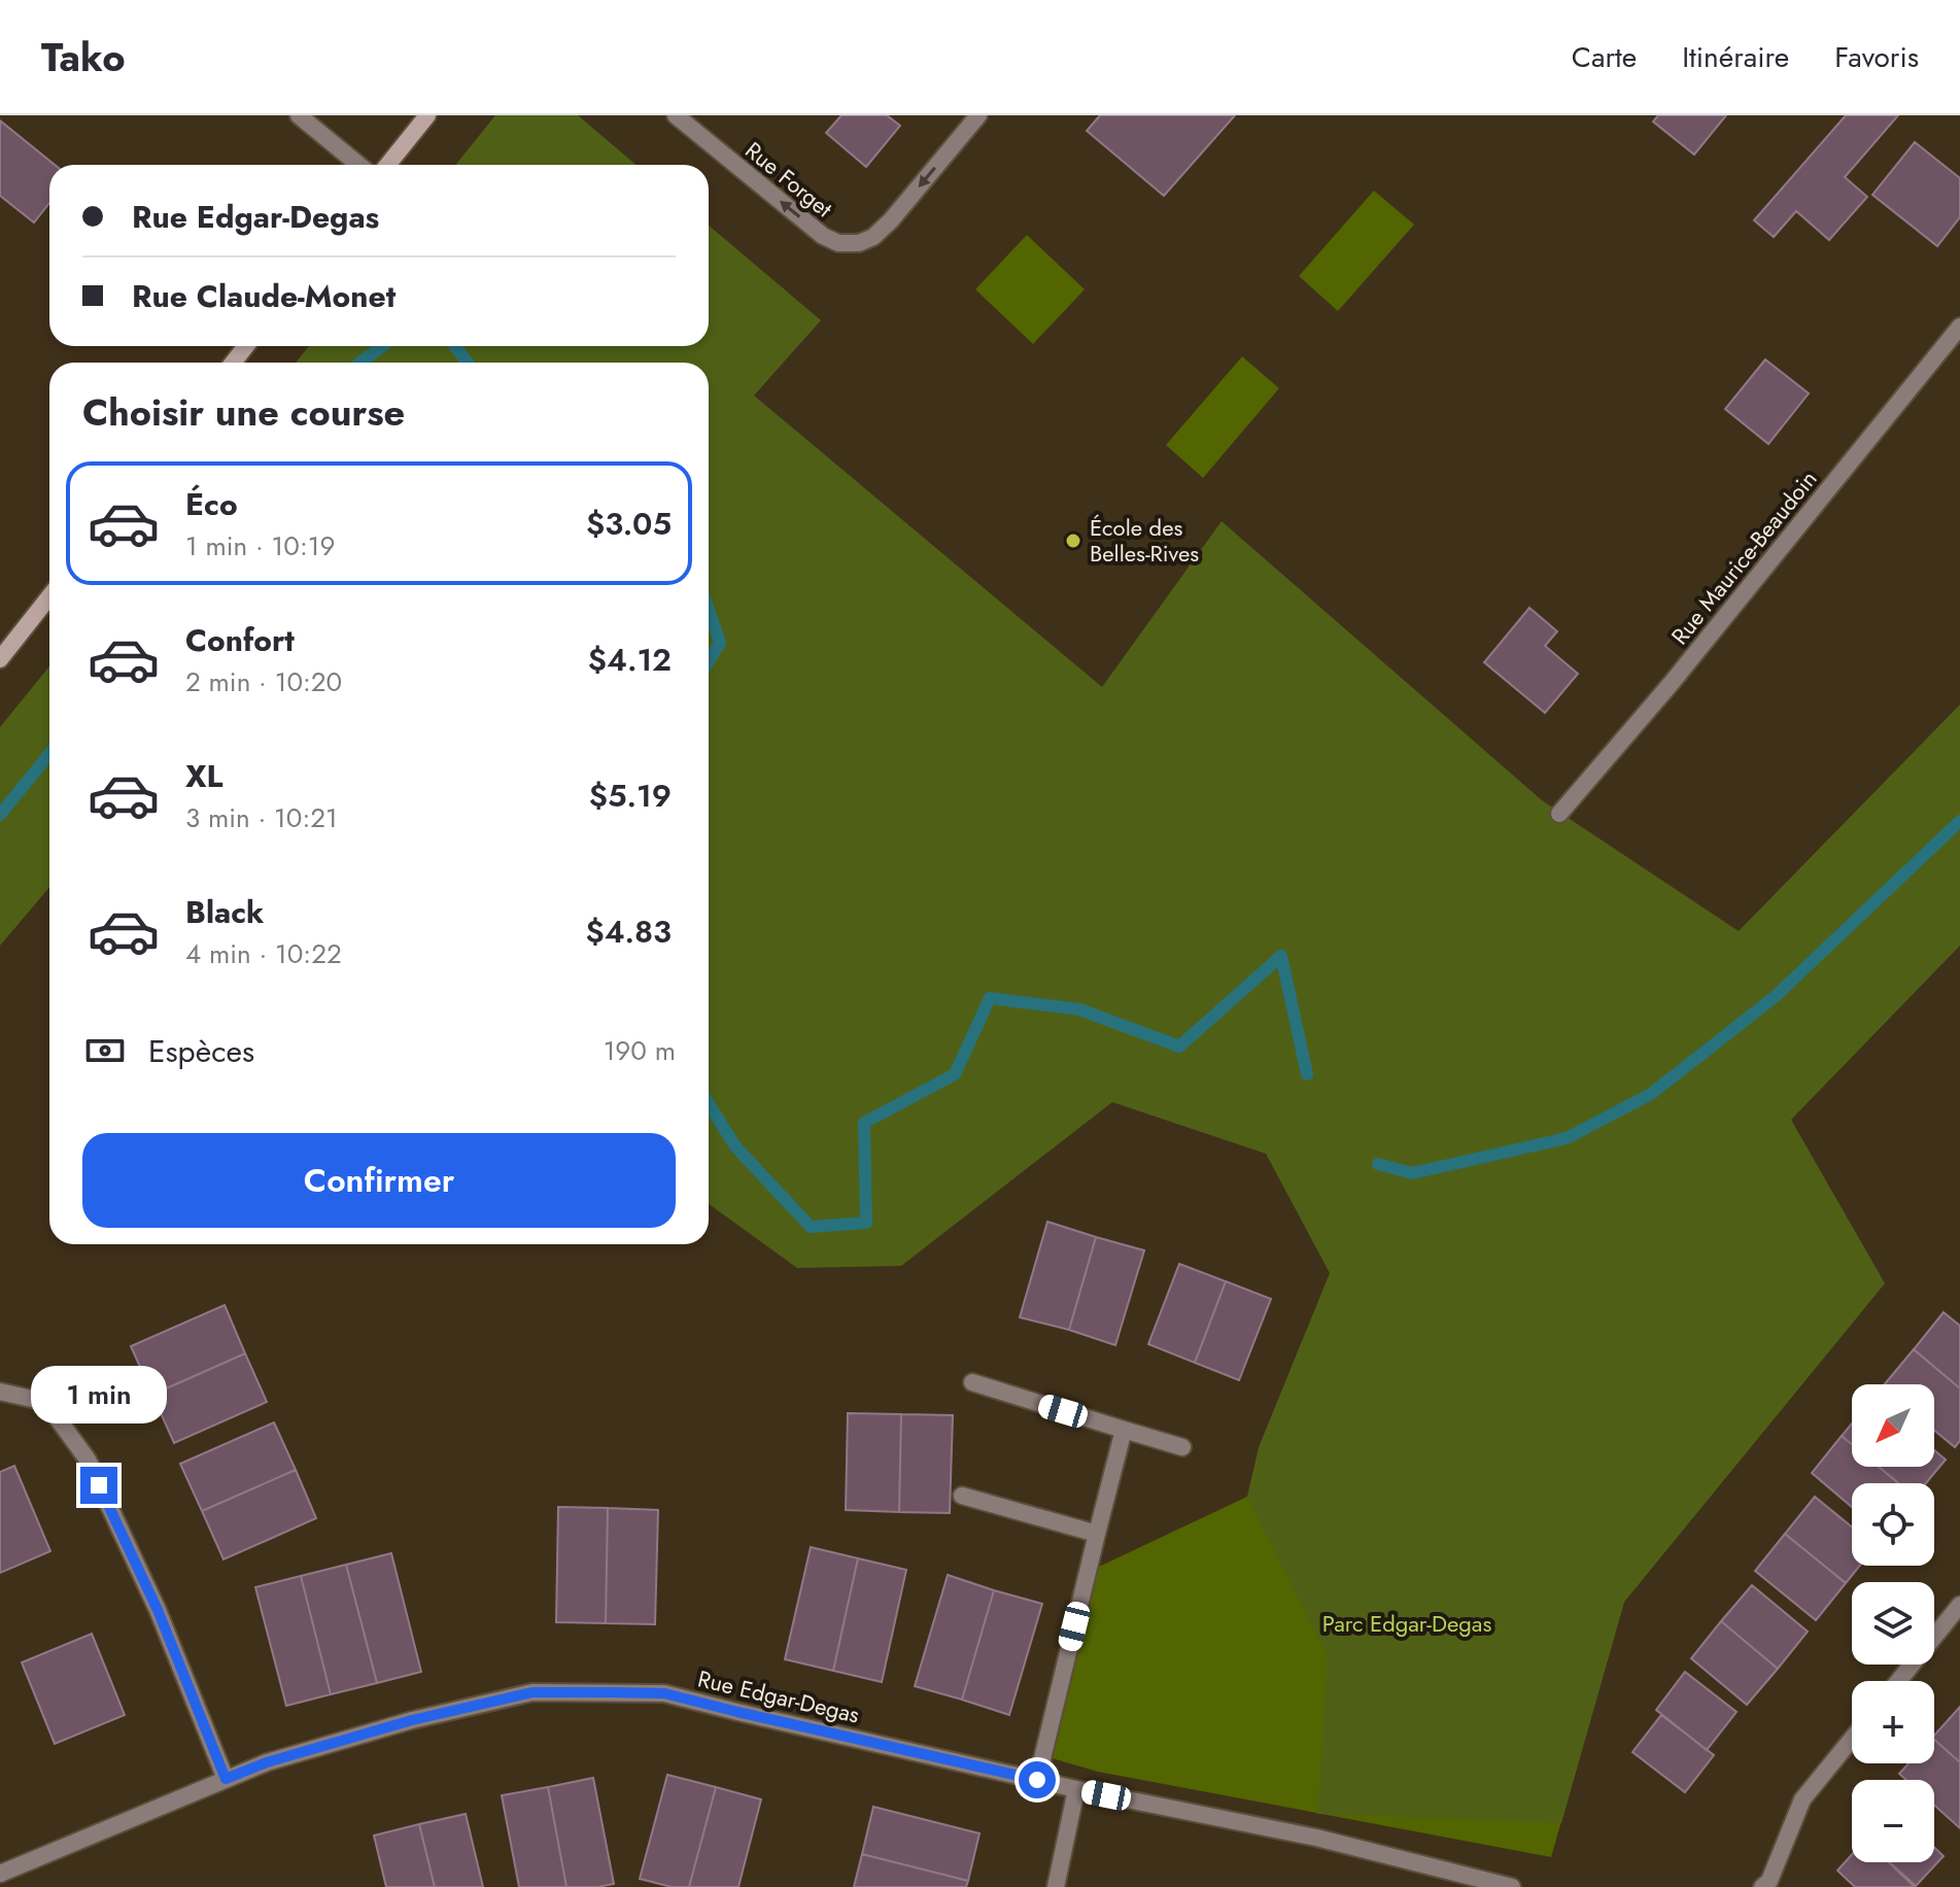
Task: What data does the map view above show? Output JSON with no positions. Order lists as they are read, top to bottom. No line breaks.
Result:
{"streets":{"street":["Rue Forget","Rue Maurice-Beaudoin","Rue Edgar-Degas"]},"parks":["Parc Edgar-Degas"],"places":["École des Belles-Rives"],"north":"bottom left","page":{"header":"Tako","nav":["Carte","Itinéraire","Favoris"],"banner":["Rue Edgar-Degas","Rue Claude-Monet"],"heading":"Choisir une course","list":[{"name":"Éco","note":"1 min · 10:19","value":"$3.05"},{"name":"Confort","note":"2 min · 10:20","value":"$4.12"},{"name":"XL","note":"3 min · 10:21","value":"$5.19"},{"name":"Black","note":"4 min · 10:22","value":"$4.83"}],"pay":["Espèces","190 m"],"buttons":"Confirmer","bubble":"1 min","map_buttons":["+","−"]}}
